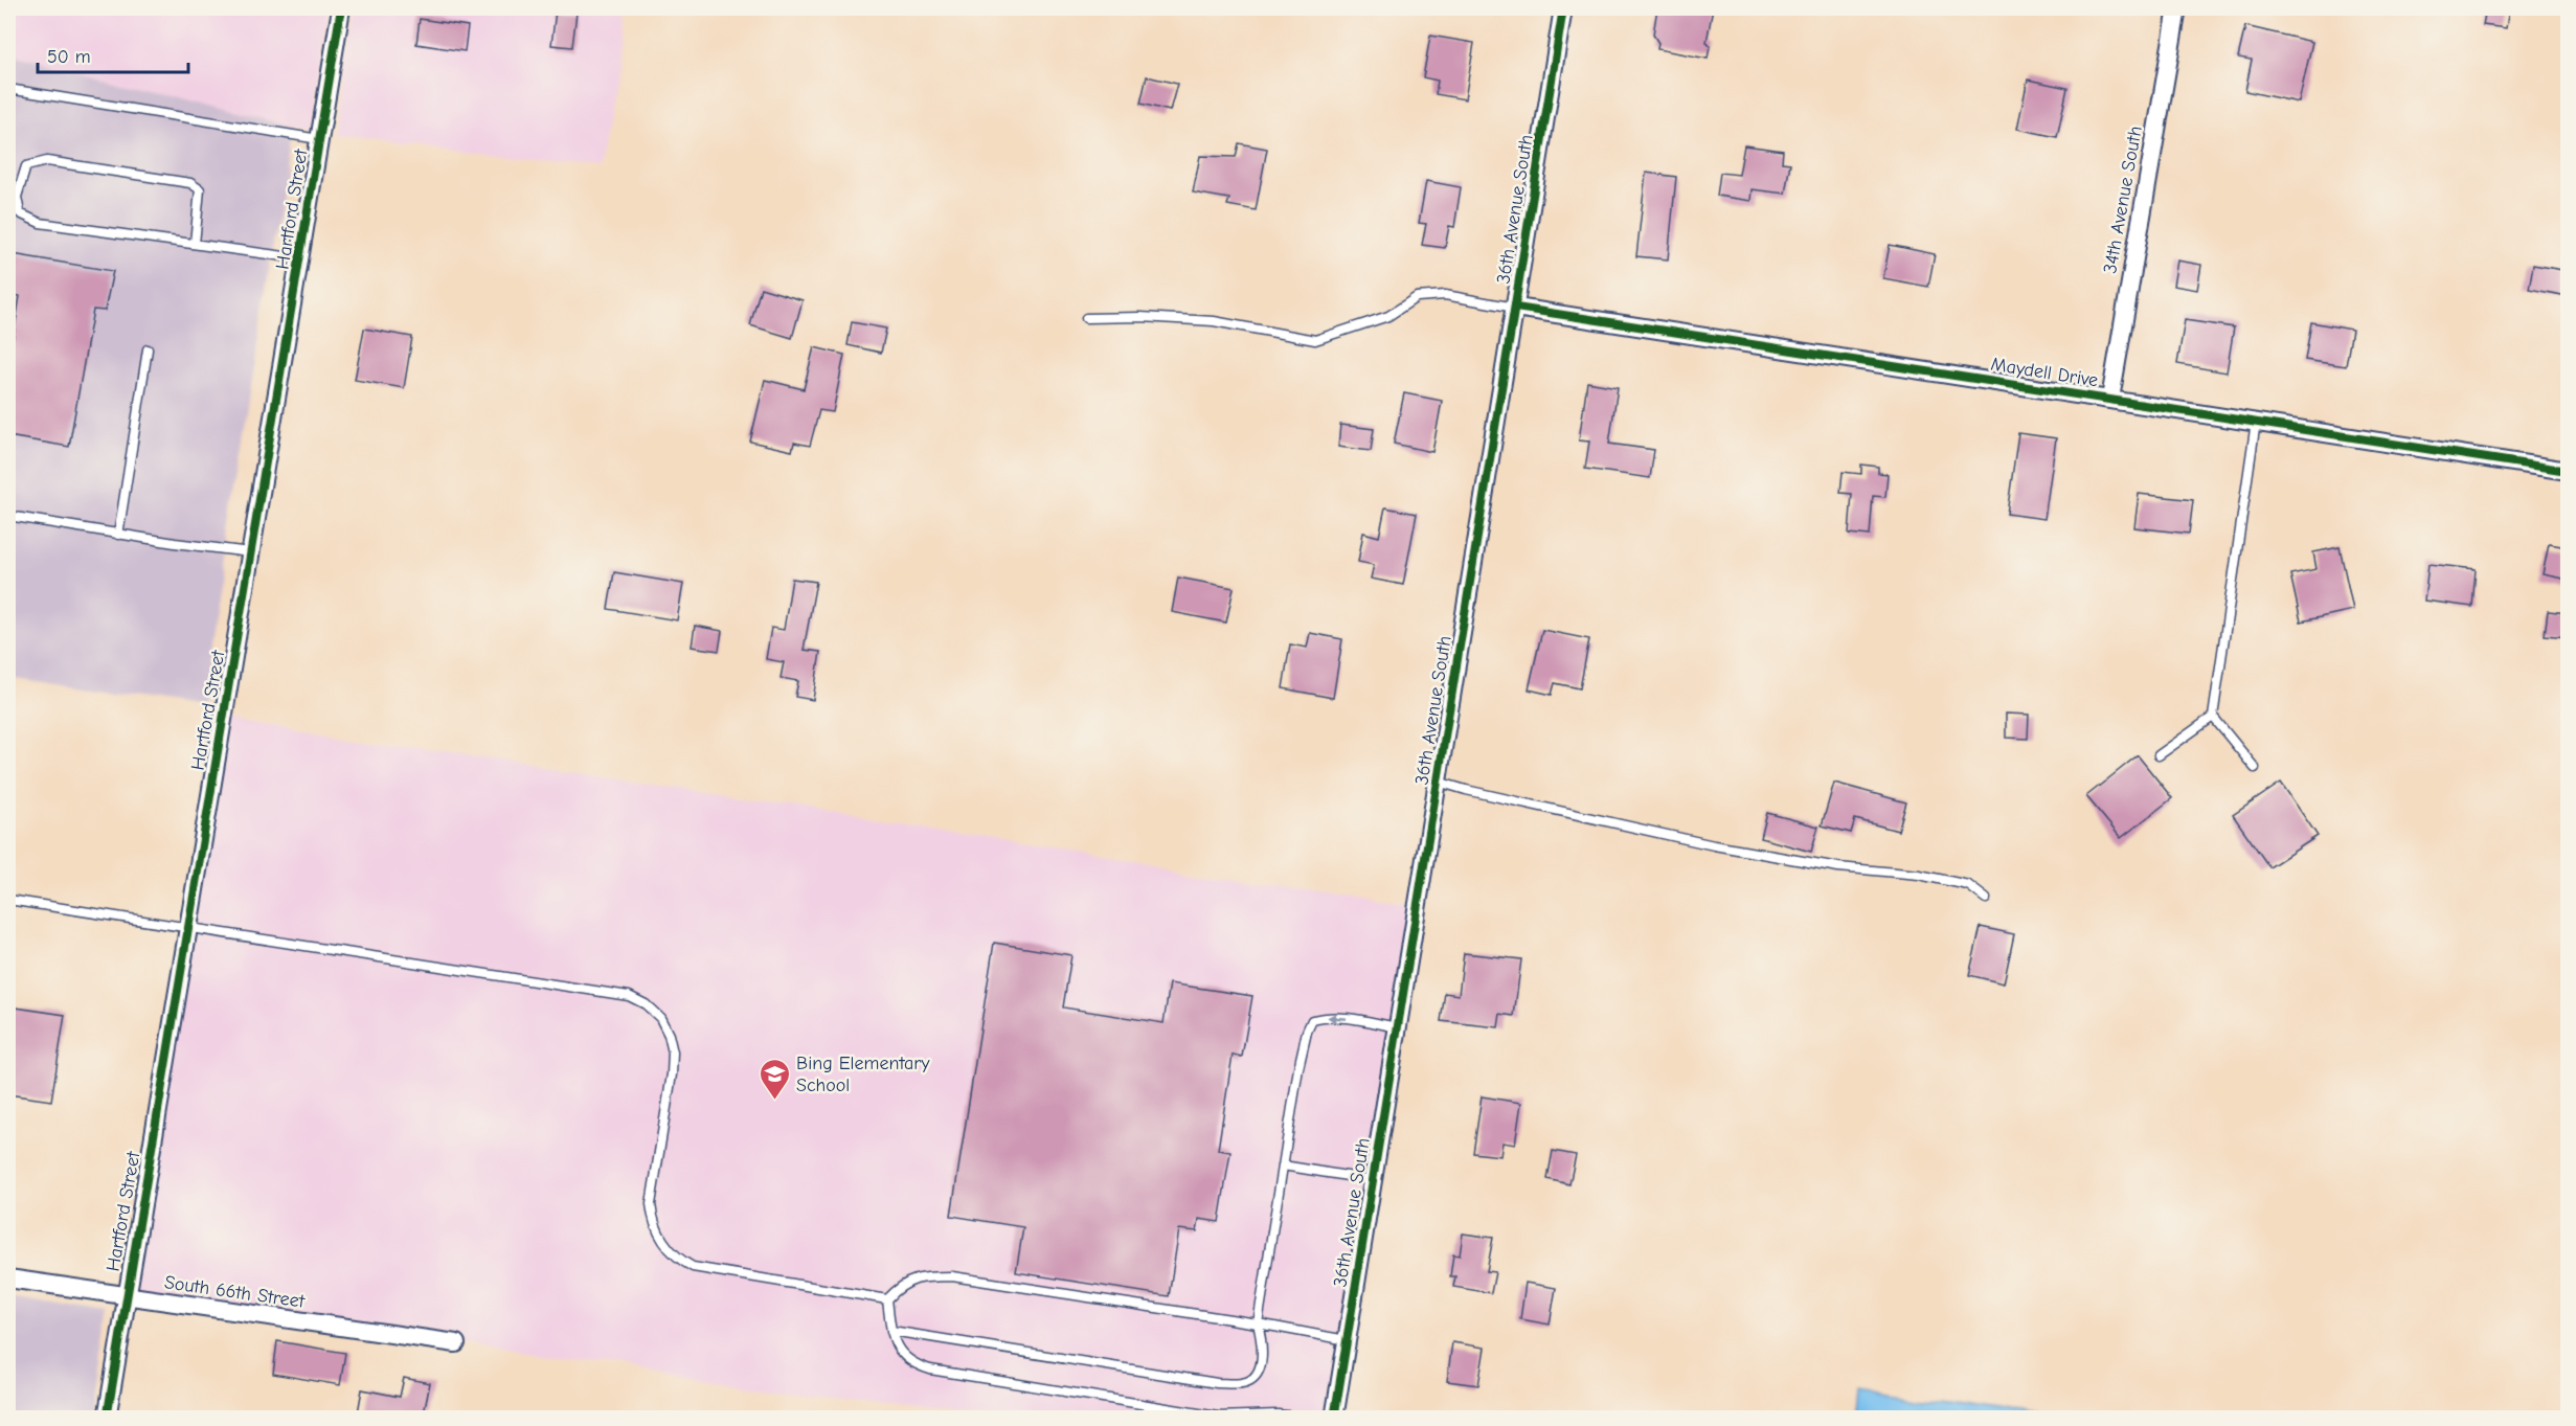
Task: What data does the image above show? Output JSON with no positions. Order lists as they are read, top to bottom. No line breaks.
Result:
{"streets":{"street":["34th Avenue South","Hartford Street","36th Avenue South","Maydell Drive","South 66th Street"]},"crossings":[["34th Avenue South","Maydell Drive"],["Hartford Street","South 66th Street"],["36th Avenue South","Maydell Drive"]],"places":{"school or university":["Bing Elementary School"]},"scale_bar":"50 m"}
